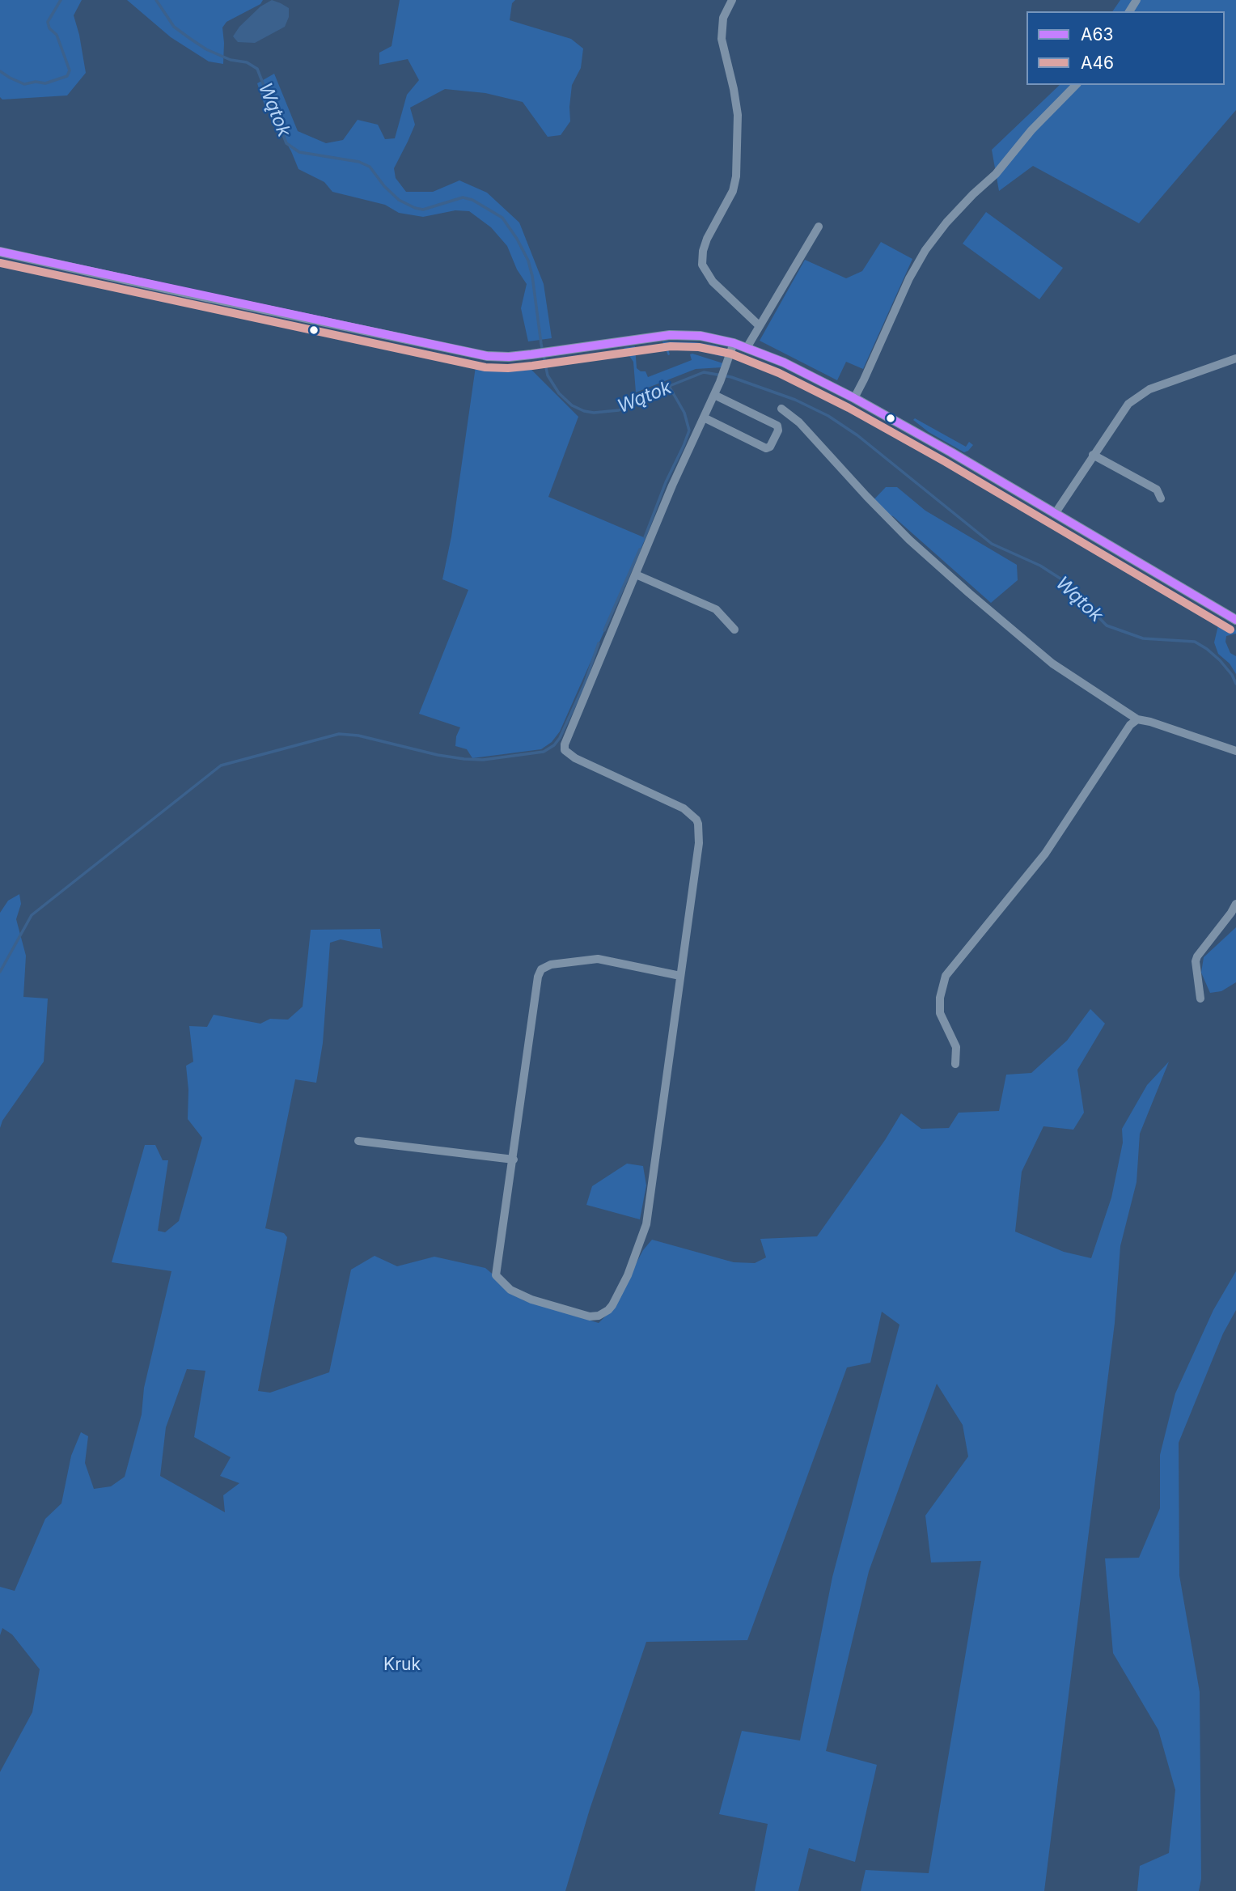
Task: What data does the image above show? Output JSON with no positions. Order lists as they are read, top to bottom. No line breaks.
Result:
{"water":["Wątok"],"parks":["Kruk"],"lines":["transit line A63","transit line A46"],"legend":["A63","A46"]}
